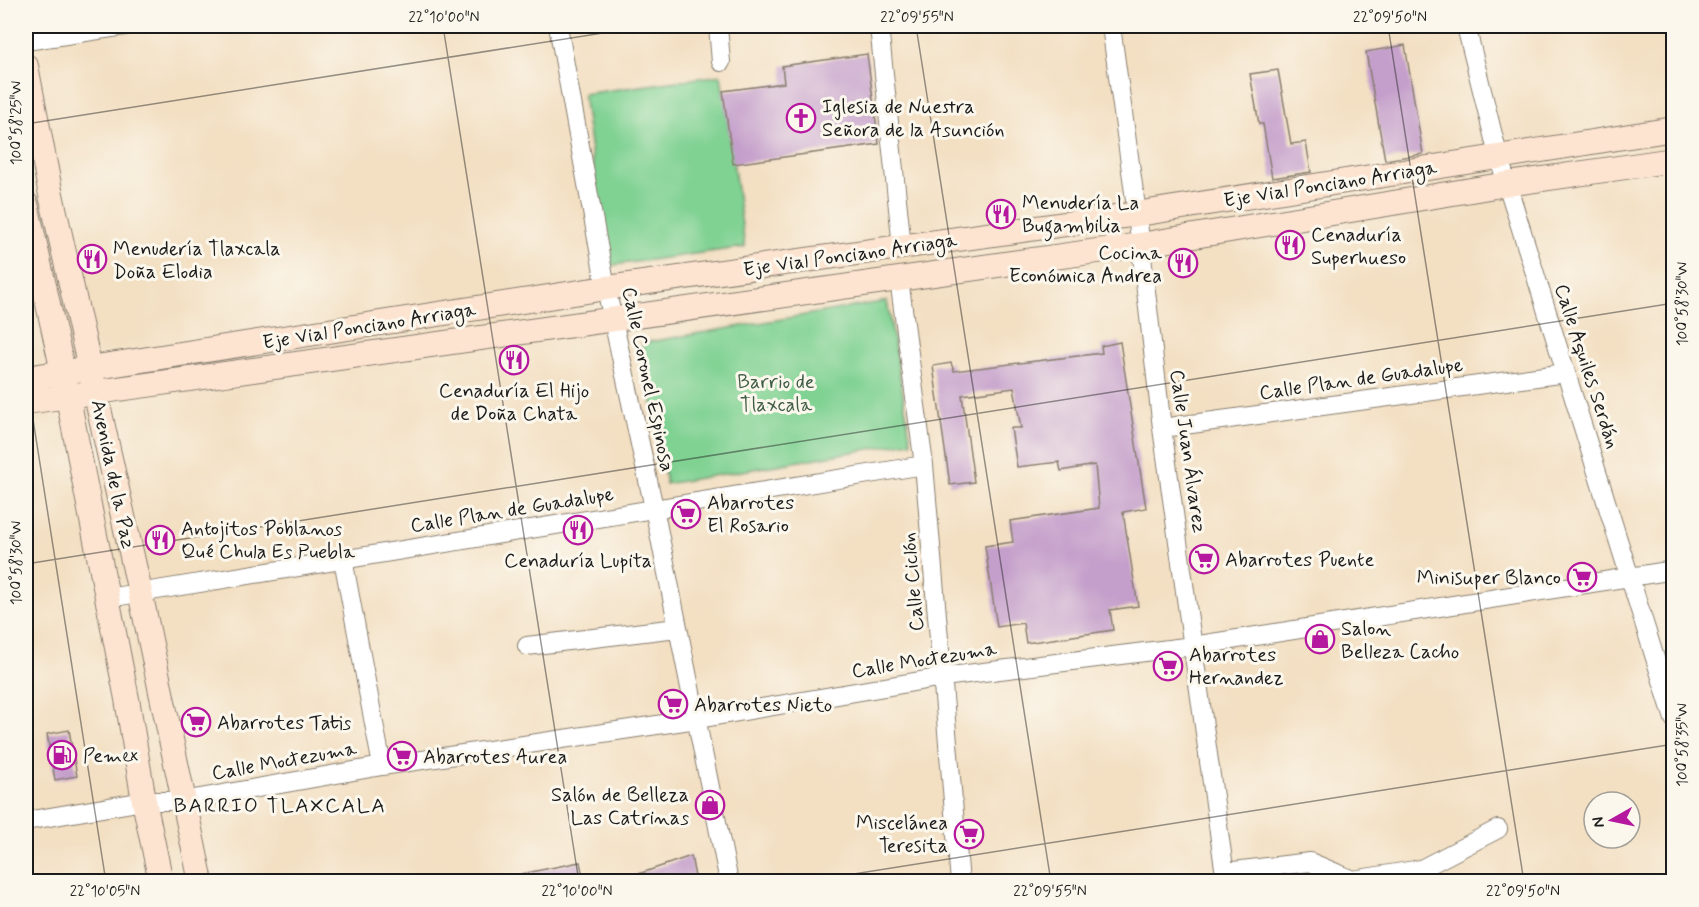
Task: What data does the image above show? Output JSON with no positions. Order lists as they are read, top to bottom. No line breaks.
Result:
{"streets":{"main road":["Eje Vial Ponciano Arriaga","Avenida de la Paz"],"street":["Calle Aquiles Serdán","Calle Plan de Guadalupe","Calle Coronel Espinosa","Calle Juan Álvarez","Calle Ciclón","Calle Moctezuma"]},"crossings":[["Eje Vial Ponciano Arriaga","Calle Aquiles Serdán"],["Eje Vial Ponciano Arriaga","Calle Coronel Espinosa"],["Eje Vial Ponciano Arriaga","Calle Juan Álvarez"],["Eje Vial Ponciano Arriaga","Avenida de la Paz"],["Eje Vial Ponciano Arriaga","Calle Ciclón"],["Calle Aquiles Serdán","Calle Plan de Guadalupe"],["Calle Aquiles Serdán","Calle Moctezuma"],["Calle Plan de Guadalupe","Calle Coronel Espinosa"],["Calle Plan de Guadalupe","Calle Juan Álvarez"],["Calle Plan de Guadalupe","Avenida de la Paz"],["Calle Plan de Guadalupe","Calle Ciclón"],["Calle Coronel Espinosa","Calle Moctezuma"],["Calle Juan Álvarez","Calle Moctezuma"],["Avenida de la Paz","Calle Moctezuma"],["Calle Ciclón","Calle Moctezuma"]],"districts":["BARRIO TLAXCALA"],"parks":["Barrio de Tlaxcala"],"places":{"church":["Iglesia de Nuestra Señora de la Asunción"],"restaurant":["Menudería La Bugambilia","Cenaduría Superhueso","Menudería Tlaxcala Doña Elodia","Cocina Económica Andrea","Cenaduría El Hijo de Doña Chata","Cenaduría Lupita","Antojitos Poblanos Qué Chula Es Puebla"],"supermarket":["Abarrotes El Rosario","Abarrotes Puente","Minisuper Blanco","Abarrotes Hernandez","Abarrotes Nieto","Abarrotes Tatis","Abarrotes Aurea","Miscelánea Teresita"],"shop":["Salon Belleza Cacho","Salón de Belleza Las Catrinas"],"fuel station":["Pemex"]},"north":"left","coordinates":["22°10'00\"N","22°09'55\"N","22°09'50\"N","100°58'25\"W","100°58'30\"W","100°58'35\"W","22°10'05\"N"]}
